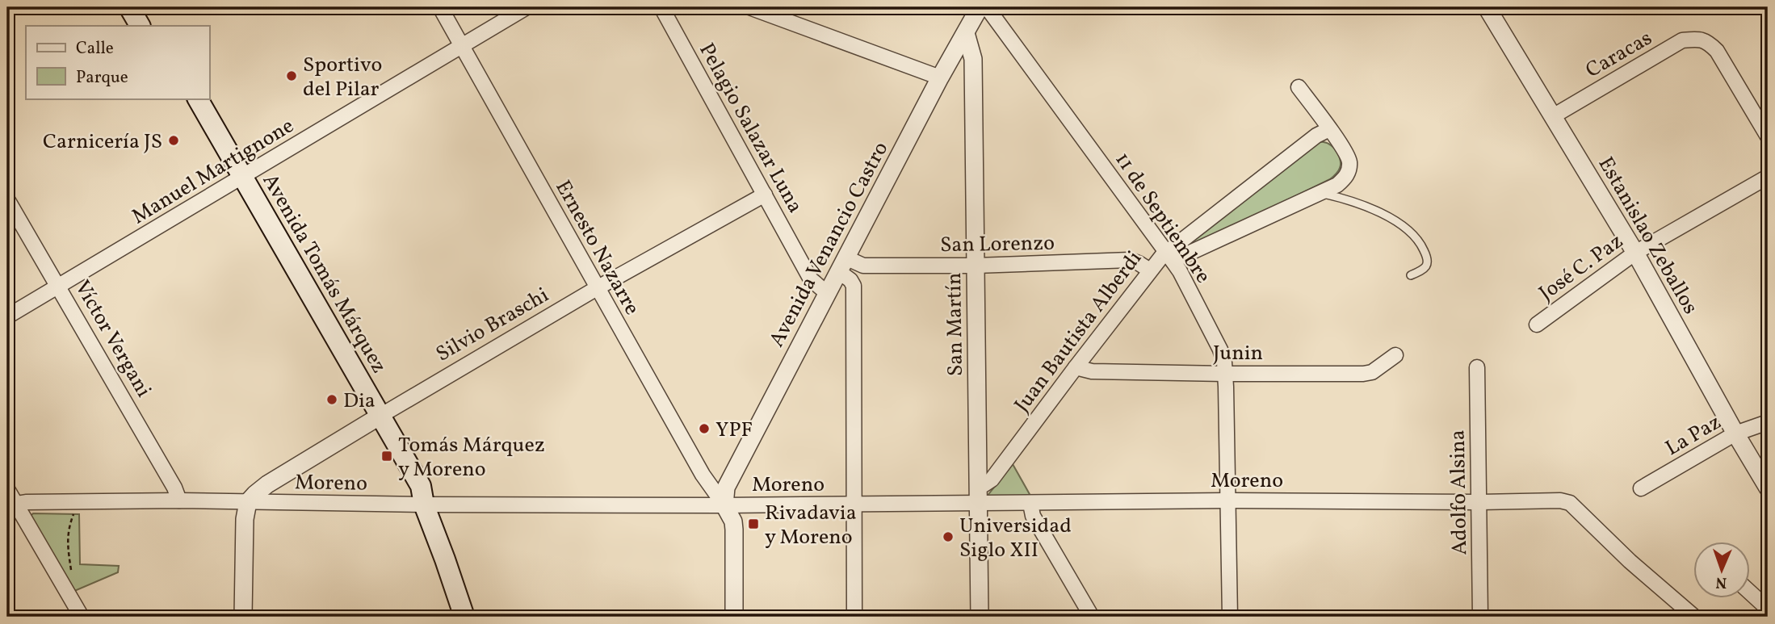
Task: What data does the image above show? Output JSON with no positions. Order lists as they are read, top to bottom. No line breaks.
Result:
{"streets":{"main road":["Avenida Tomás Márquez"],"street":["Caracas","Pelagio Salazar Luna","Manuel Martignone","11 de Septiembre","Estanislao Zeballos","San Lorenzo","Avenida Venancio Castro","Ernesto Nazarre","José C. Paz","Silvio Braschi","San Martín","Juan Bautista Alberdi","Víctor Vergani","Junin","La Paz","Moreno","Adolfo Alsina"]},"crossings":[["Caracas","Estanislao Zeballos"],["Pelagio Salazar Luna","Avenida Venancio Castro"],["Pelagio Salazar Luna","Silvio Braschi"],["Manuel Martignone","Ernesto Nazarre"],["Manuel Martignone","Avenida Tomás Márquez"],["Manuel Martignone","Víctor Vergani"],["11 de Septiembre","Juan Bautista Alberdi"],["11 de Septiembre","Junin"],["11 de Septiembre","Moreno"],["Estanislao Zeballos","José C. Paz"],["Estanislao Zeballos","La Paz"],["San Lorenzo","Avenida Venancio Castro"],["San Lorenzo","San Martín"],["San Lorenzo","Juan Bautista Alberdi"],["Avenida Venancio Castro","Ernesto Nazarre"],["Avenida Venancio Castro","San Martín"],["Avenida Venancio Castro","Moreno"],["Ernesto Nazarre","Silvio Braschi"],["Ernesto Nazarre","Moreno"],["Avenida Tomás Márquez","Silvio Braschi"],["Avenida Tomás Márquez","Moreno"],["Silvio Braschi","Moreno"],["San Martín","Juan Bautista Alberdi"],["San Martín","Moreno"],["Juan Bautista Alberdi","Junin"],["Víctor Vergani","Moreno"],["Moreno","Adolfo Alsina"]],"places":{"other":["Sportivo del Pilar","Carnicería JS","Dia","YPF","Universidad Siglo XII"],"transit":["Tomás Márquez y Moreno","Rivadavia y Moreno"]},"legend":["Calle","Parque"],"north":"bottom"}
